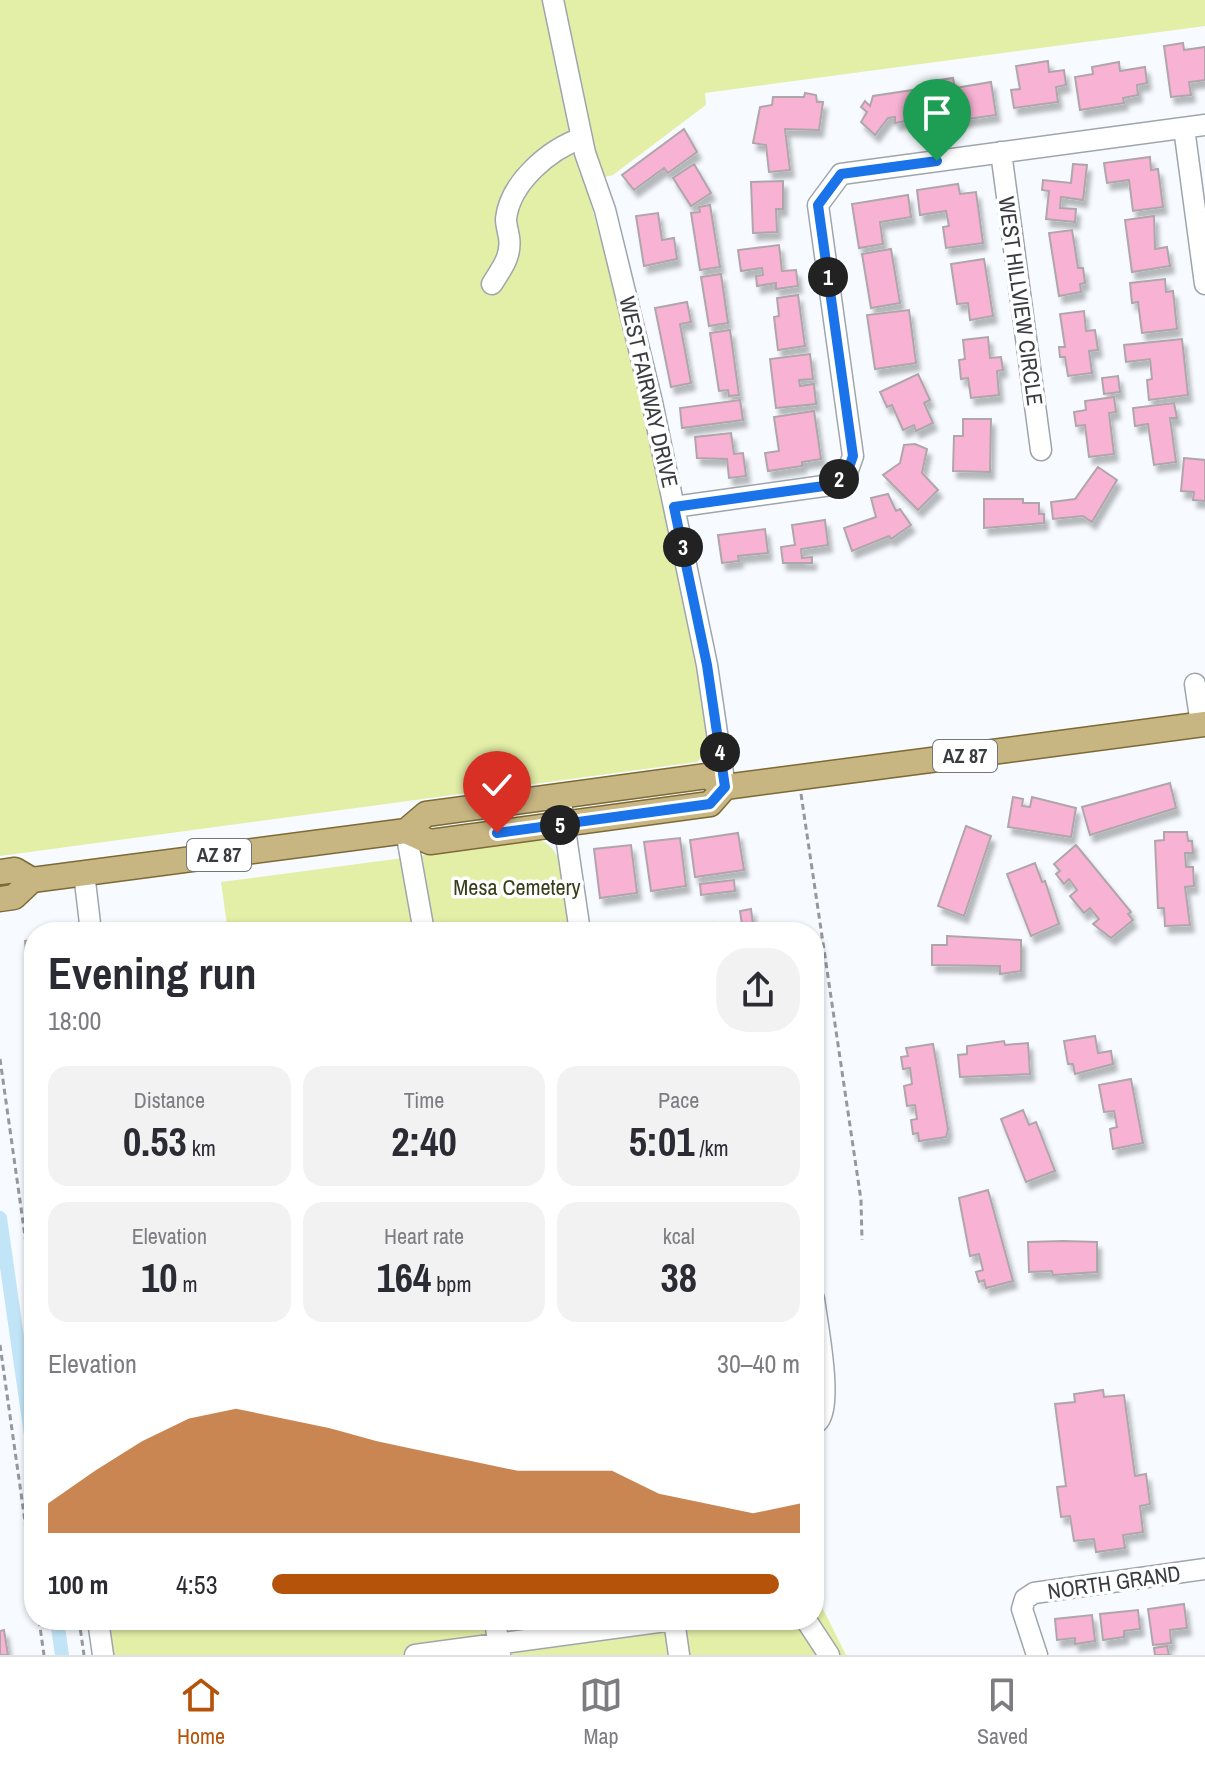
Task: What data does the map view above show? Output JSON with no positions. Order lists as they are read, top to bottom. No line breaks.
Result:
{"streets":{"main road":["AZ 87"],"street":["WEST HILLVIEW CIRCLE","WEST FAIRWAY DRIVE","NORTH GRAND"]},"crossings":[["WEST FAIRWAY DRIVE","AZ 87"]],"parks":["Mesa Cemetery"],"page":{"pins":["1","2","3","4","5"],"heading":["Evening run","18:00"],"stats":[["Distance","0.53 km"],["Time","2:40"],["Pace","5:01 /km"],["Elevation","10 m"],["Heart rate","164 bpm"],["kcal","38"]],"chart":["Elevation","30–40 m"],"list":[{"name":"100 m","note":"4:53"}],"tabs":["Home","Map","Saved"]}}
